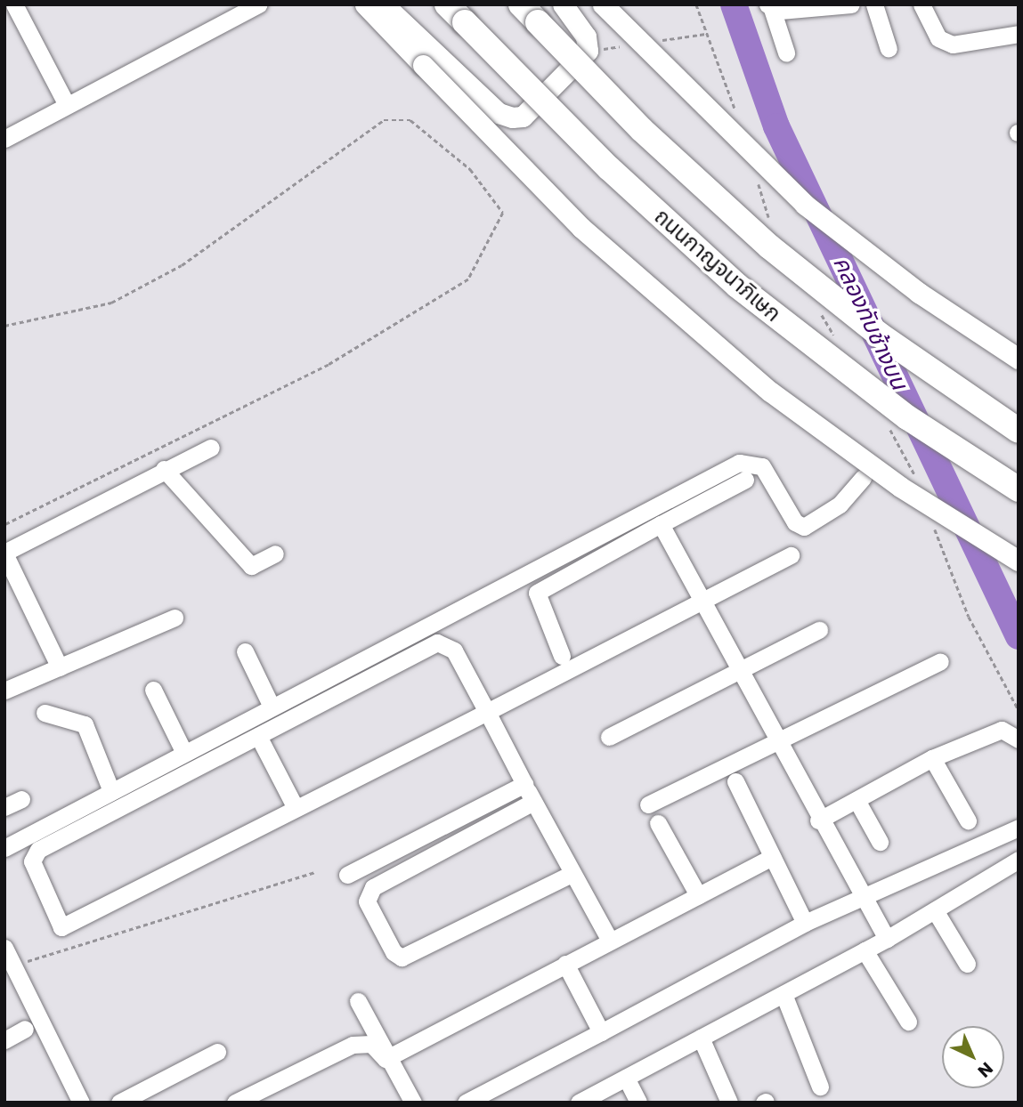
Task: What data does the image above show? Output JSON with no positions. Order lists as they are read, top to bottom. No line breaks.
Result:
{"streets":{"highway":["ถนนกาญจนาภิเษก"]},"water":["คลองทับช้างบน"],"north":"bottom right"}
